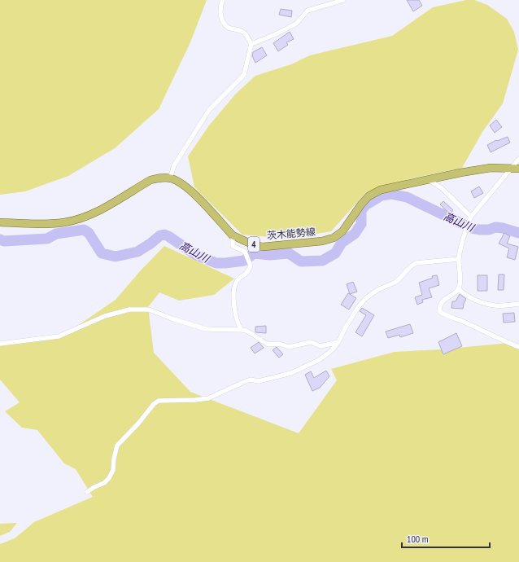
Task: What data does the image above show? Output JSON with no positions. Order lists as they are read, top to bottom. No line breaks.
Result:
{"streets":{"main road":["茨木能勢線","4"]},"water":["高山川"],"scale_bar":"100 m"}
